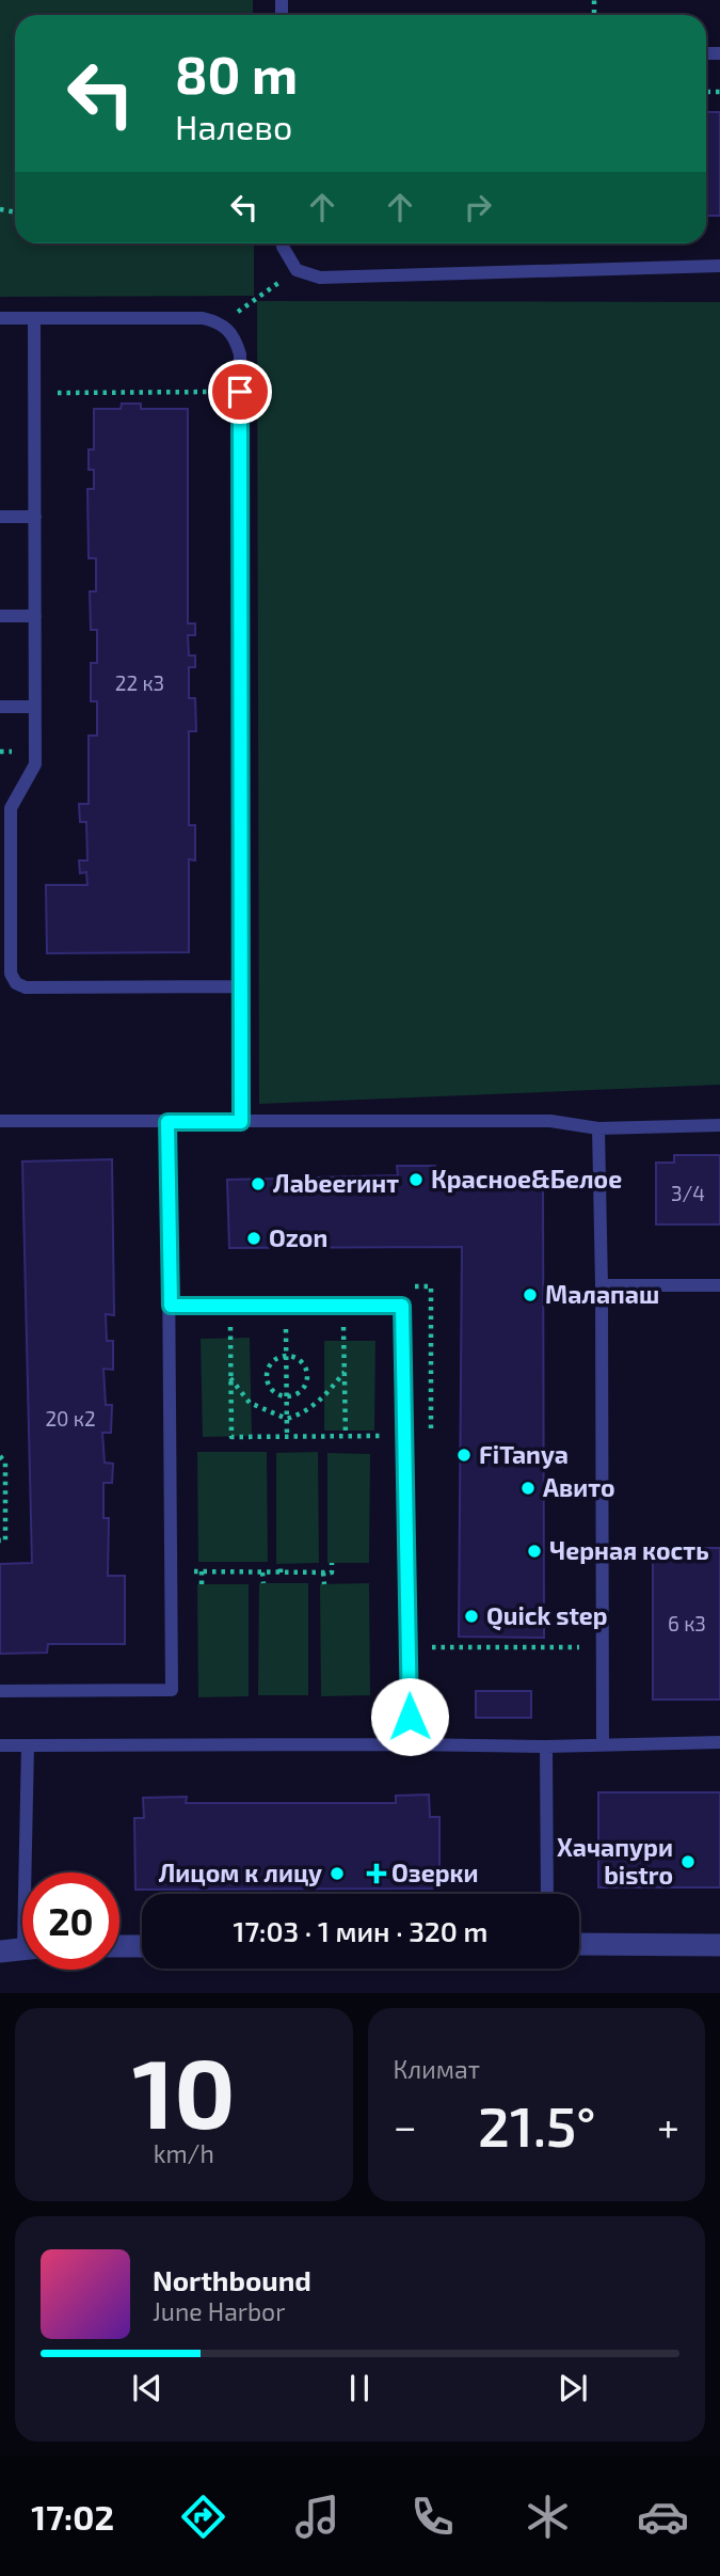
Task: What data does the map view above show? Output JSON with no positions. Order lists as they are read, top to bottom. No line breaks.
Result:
{"places":{"other":["Красное&Белое","Лаbeerинт","Ozon","Малапаш","FiTanya","Авито","Черная кость","Quick step","Хачапури bistro","Лицом к лицу"],"health":["Озерки"]},"house_numbers":["22 к3","3/4","20 к2","6 к3"],"page":{"turn":["80 m","Налево"],"limit":"20","trip":"17:03 · 1 мин · 320 m","tile":[["10","km/h"],"Климат"],"heat":["−","21.5°","+"],"song":["Northbound","June Harbor"],"tabs":"17:02"}}
